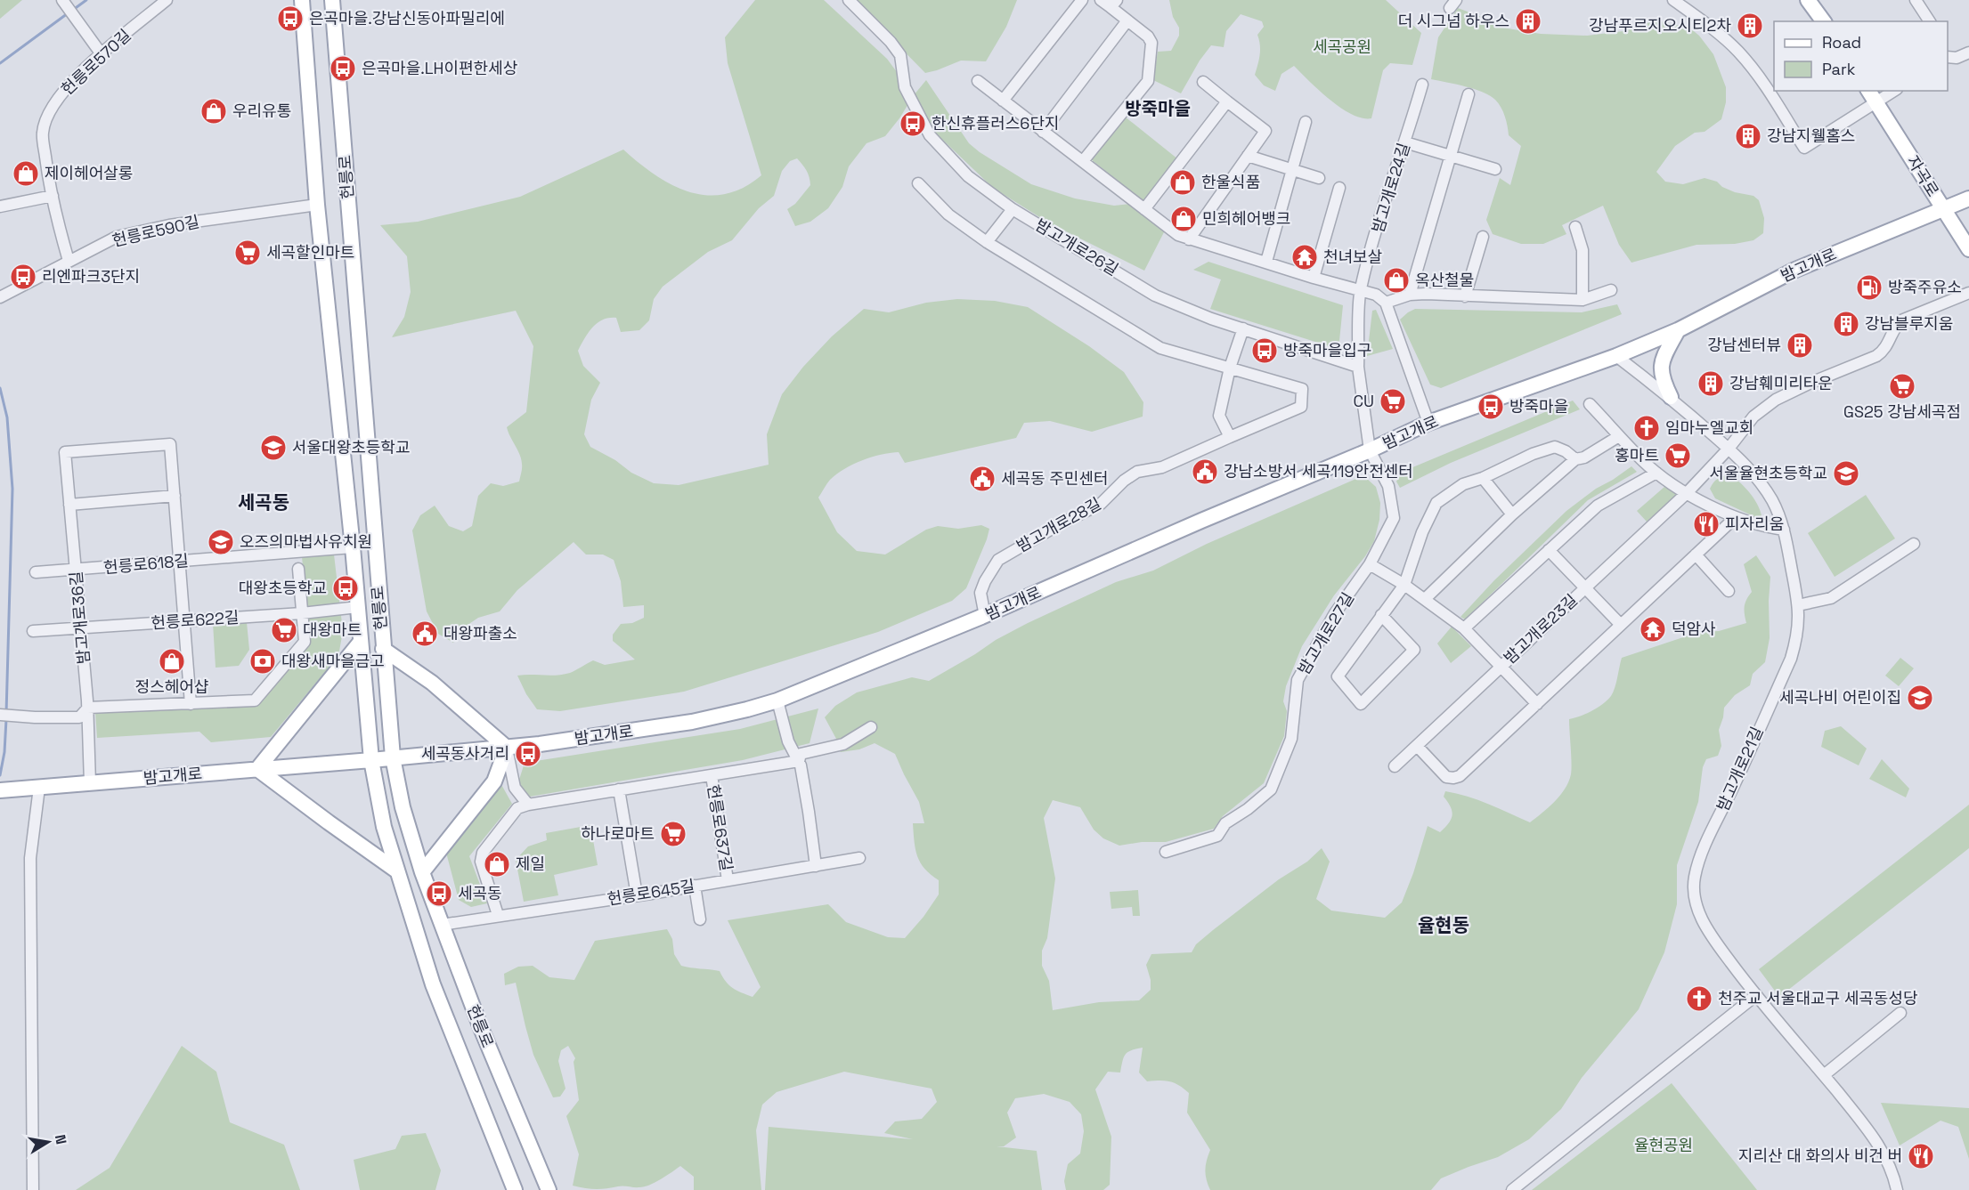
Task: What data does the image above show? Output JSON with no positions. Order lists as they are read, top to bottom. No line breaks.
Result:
{"streets":{"main road":["자곡로","헌릉로","밤고개로"],"street":["헌릉로570길","밤고개로24길","헌릉로590길","밤고개로26길","밤고개로28길","헌릉로618길","밤고개로36길","헌릉로622길","밤고개로23길","밤고개로27길","밤고개로21길","헌릉로637길","헌릉로645길"]},"crossings":[["헌릉로570길","헌릉로590길"],["자곡로","밤고개로"],["헌릉로","헌릉로590길"],["헌릉로","밤고개로"],["헌릉로","헌릉로618길"],["헌릉로","헌릉로622길"],["헌릉로","헌릉로645길"],["밤고개로24길","밤고개로26길"],["밤고개로","밤고개로28길"],["밤고개로","밤고개로36길"],["밤고개로","밤고개로27길"],["밤고개로","밤고개로21길"],["헌릉로618길","밤고개로36길"],["밤고개로36길","헌릉로622길"],["밤고개로23길","밤고개로21길"],["헌릉로637길","헌릉로645길"]],"districts":["방죽마을","세곡동","율현동"],"parks":["세곡공원","율현공원"],"places":{"bus stop":["은곡마을.강남신동아파밀리에","은곡마을.LH이편한세상","한신휴플러스6단지","리엔파크3단지","방죽마을입구","방죽마을","대왕초등학교","세곡동사거리","세곡동"],"building":["더 시그넘 하우스","강남푸르지오시티2차","강남지웰홈스","강남블루지움","강남센터뷰","강남훼미리타운"],"shop":["우리유통","제이헤어살롱","한울식품","민희헤어뱅크","옥산철물","정스헤어샵","제일"],"supermarket":["세곡할인마트","GS25 강남세곡점","CU","홍마트","대왕마트","하나로마트"],"temple":["천녀보살","덕암사"],"fuel station":["방죽주유소"],"church":["임마누엘교회","천주교 서울대교구 세곡동성당"],"school or university":["서울대왕초등학교","서울율현초등학교","오즈의마법사유치원","세곡나비 어린이집"],"public building":["강남소방서 세곡119안전센터","세곡동 주민센터","대왕파출소"],"restaurant":["피자리움","지리산 대 화의사 비건 버"],"bank":["대왕새마을금고"]},"legend":["Road","Park"],"north":"right"}
